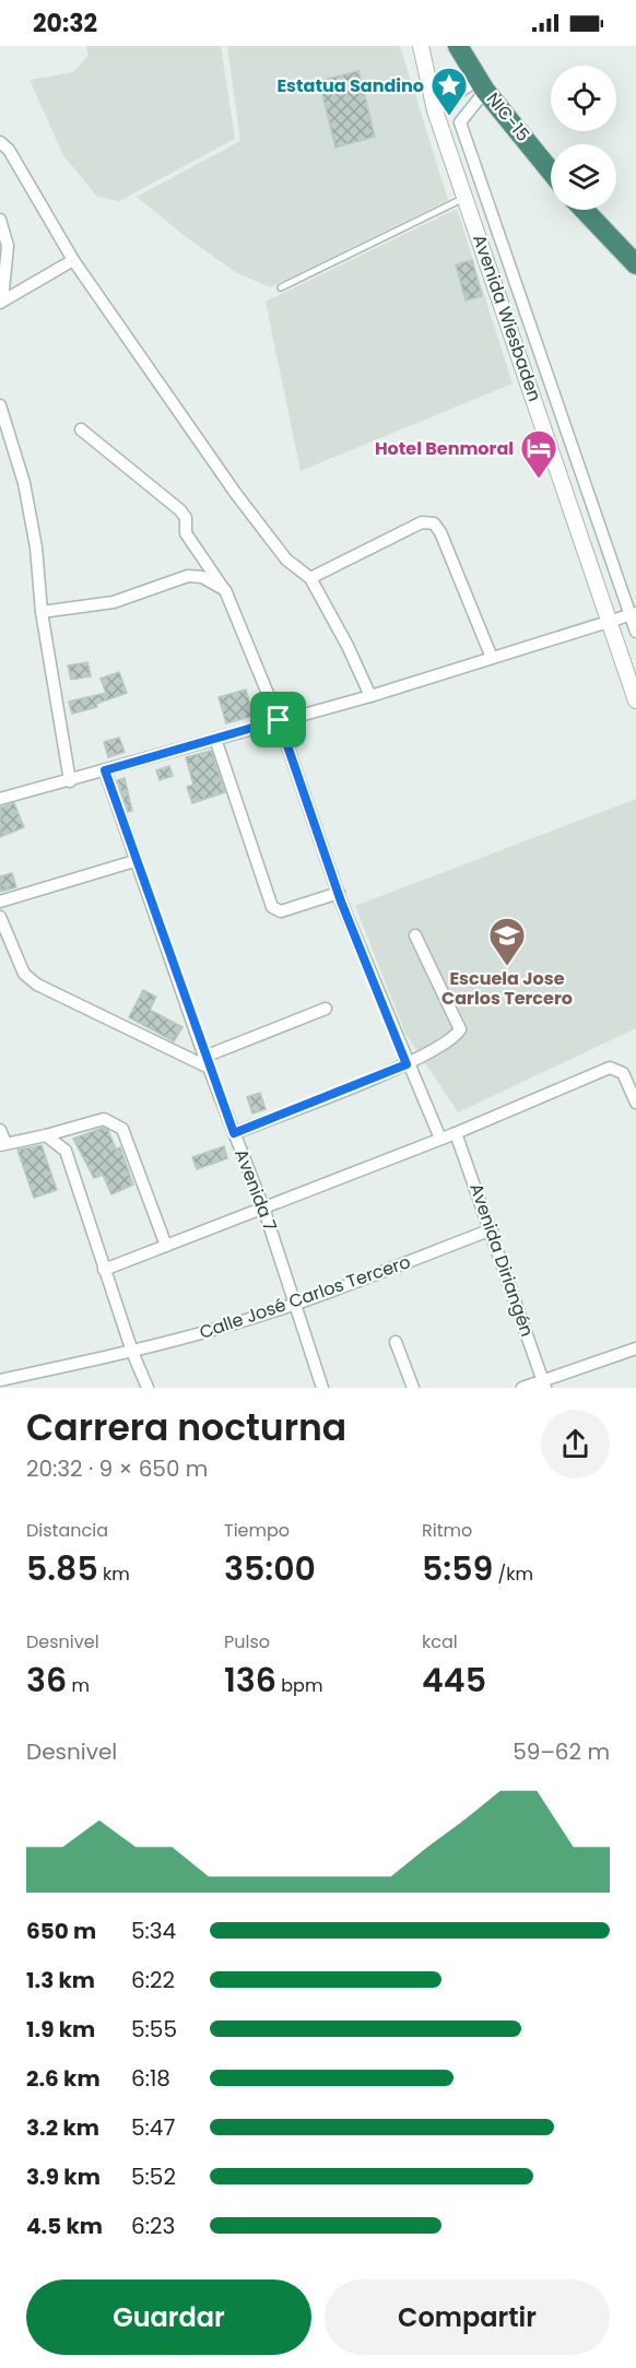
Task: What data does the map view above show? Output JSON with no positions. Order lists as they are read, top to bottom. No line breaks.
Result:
{"streets":{"highway":["NIC-15"],"street":["Avenida Wiesbaden","Avenida 7","Avenida Diriangén","Calle José Carlos Tercero"]},"crossings":[["Avenida 7","Calle José Carlos Tercero"],["Avenida Diriangén","Calle José Carlos Tercero"]],"places":{"place":["Estatua Sandino"],"hotel":["Hotel Benmoral"],"school or university":["Escuela Jose Carlos Tercero"]},"page":{"status":"20:32","heading":["Carrera nocturna","20:32 · 9 × 650 m"],"stats":[["Distancia","5.85 km"],["Tiempo","35:00"],["Ritmo","5:59 /km"],["Desnivel","36 m"],["Pulso","136 bpm"],["kcal","445"]],"chart":["Desnivel","59–62 m"],"list":[{"name":"650 m","note":"5:34"},{"name":"1.3 km","note":"6:22"},{"name":"1.9 km","note":"5:55"},{"name":"2.6 km","note":"6:18"},{"name":"3.2 km","note":"5:47"},{"name":"3.9 km","note":"5:52"},{"name":"4.5 km","note":"6:23"}],"buttons":["Guardar","Compartir"]}}
